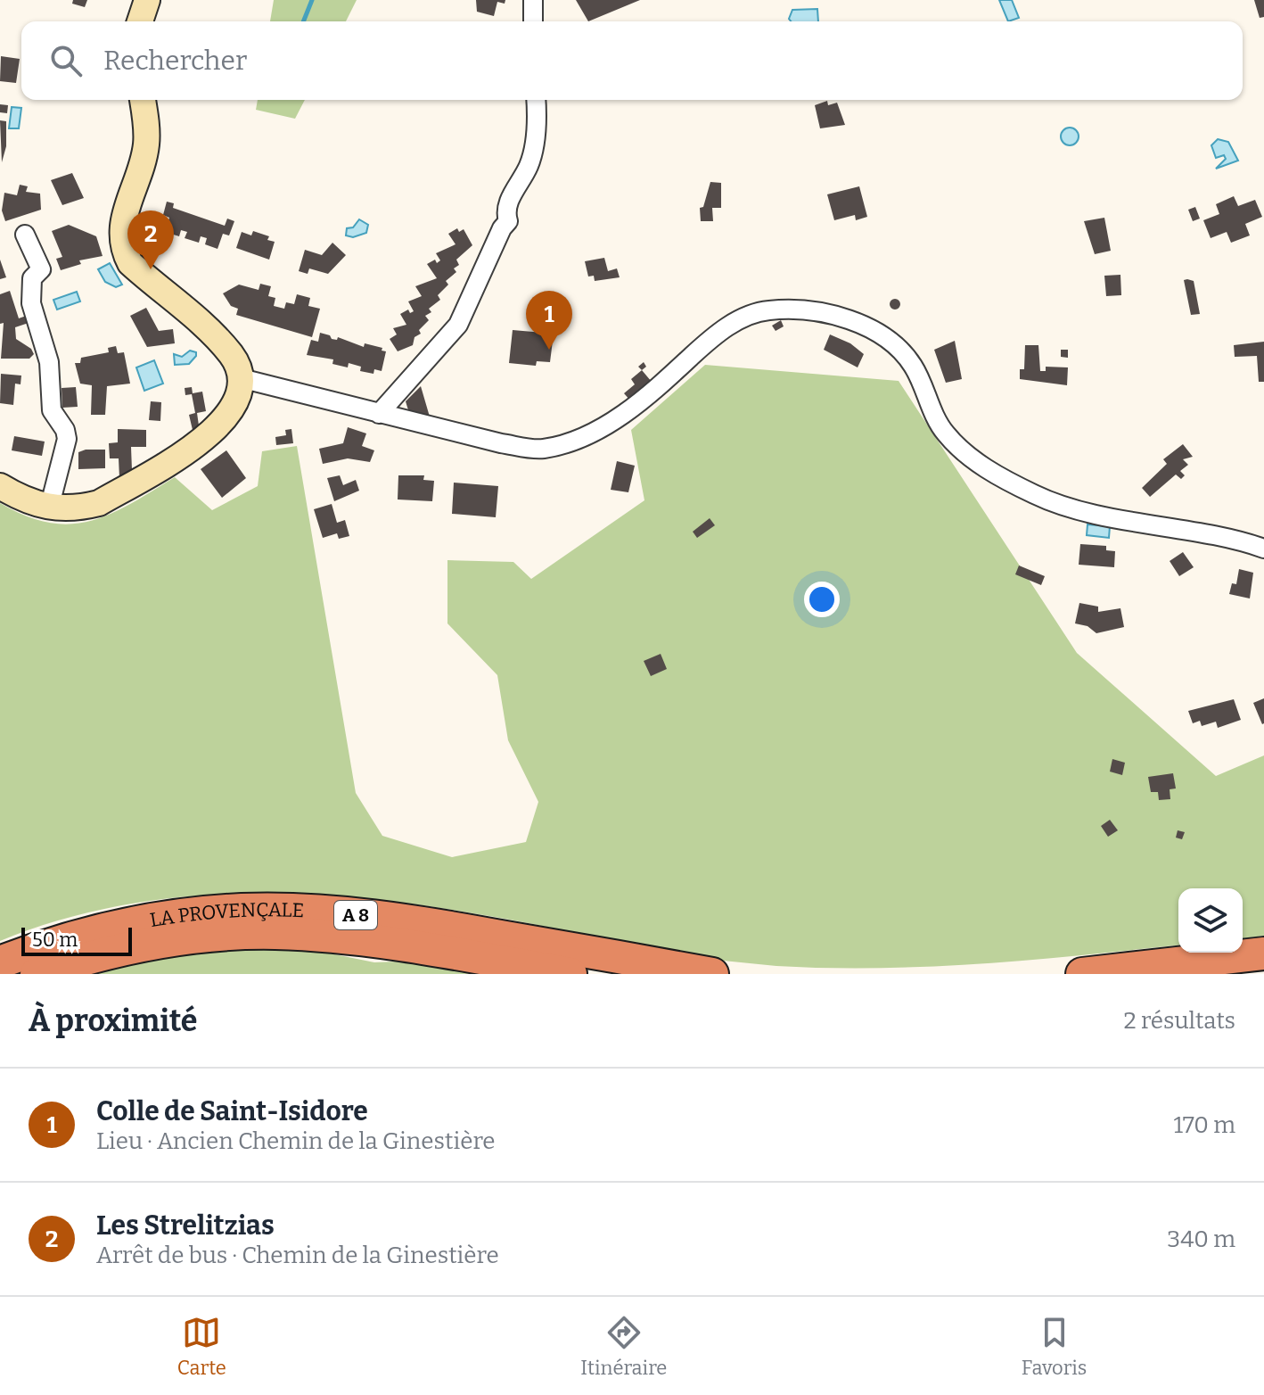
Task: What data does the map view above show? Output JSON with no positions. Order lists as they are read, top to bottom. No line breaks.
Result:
{"streets":{"highway":["A 8","LA PROVENÇALE"]},"scale_bar":"50 m","page":{"search":"Rechercher","pins":["2","1"],"scale":"50 m","heading":["À proximité","2 résultats"],"list":[{"mark":"1","name":"Colle de Saint-Isidore","note":"Lieu · Ancien Chemin de la Ginestière","value":"170 m"},{"mark":"2","name":"Les Strelitzias","note":"Arrêt de bus · Chemin de la Ginestière","value":"340 m"}],"nav":["Carte","Itinéraire","Favoris"]}}
